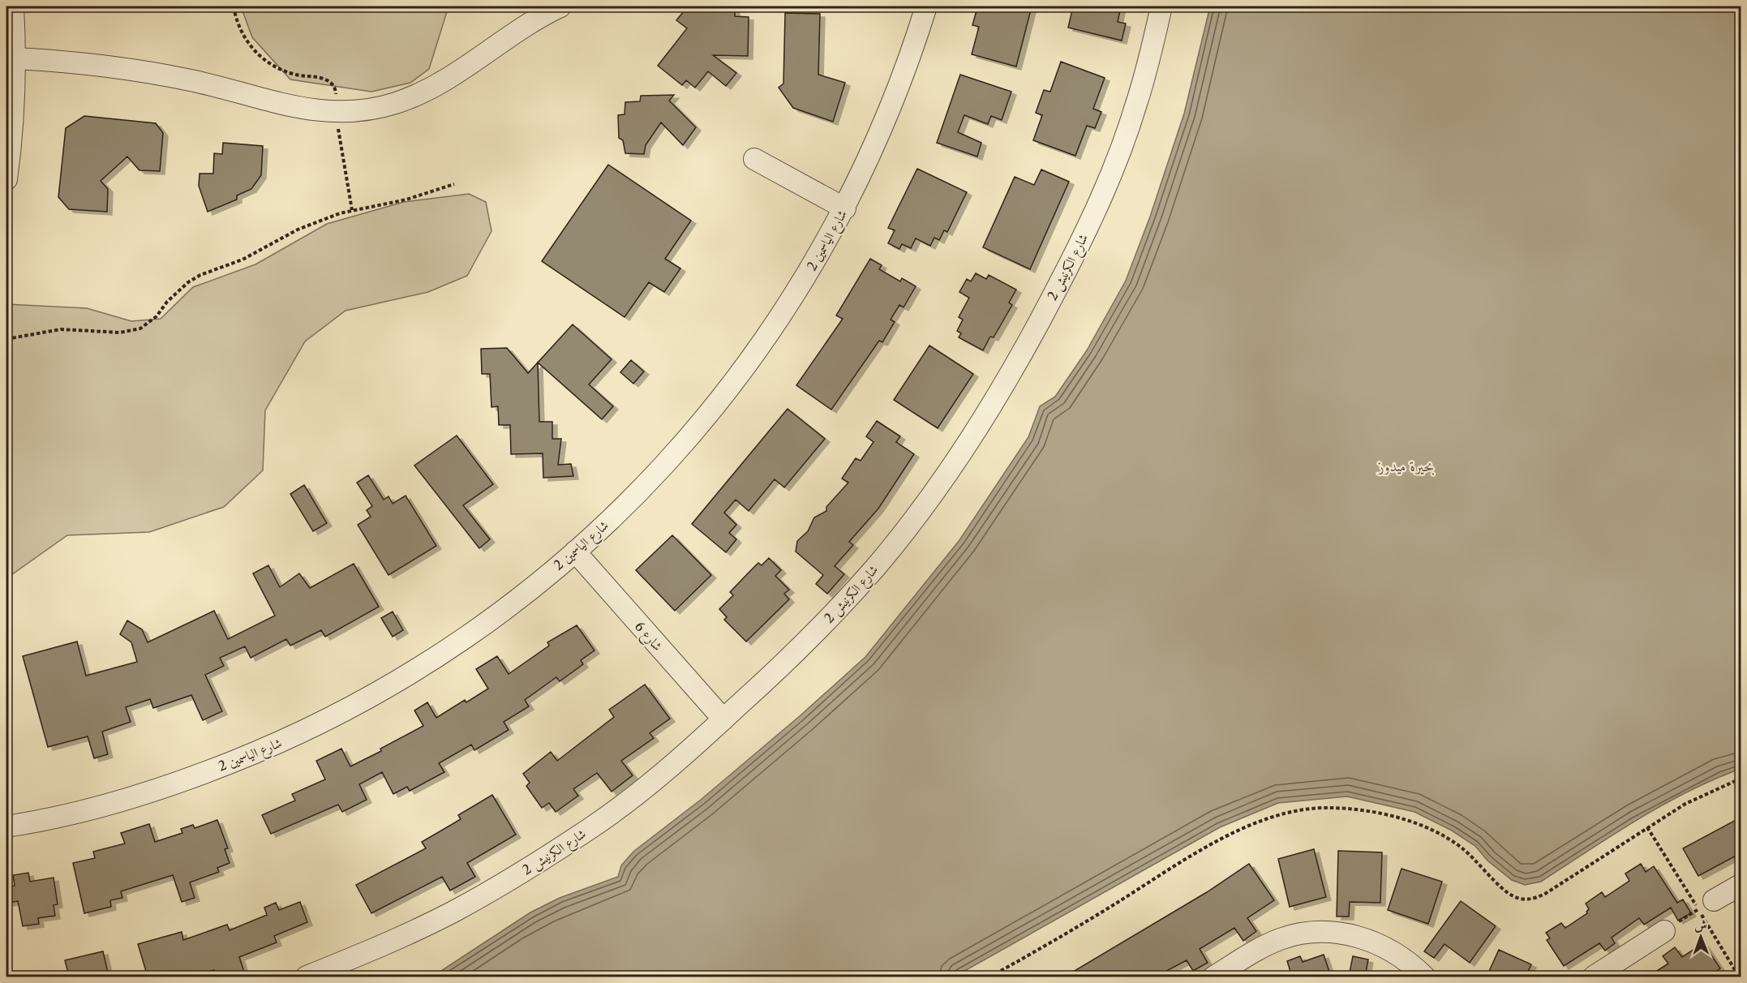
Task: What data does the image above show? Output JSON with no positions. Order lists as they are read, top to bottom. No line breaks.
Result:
{"streets":{"street":["شارع الياسمين 2","شارع الكرنيش 2","شارع 6"]},"crossings":[["شارع الياسمين 2","شارع 6"],["شارع الكرنيش 2","شارع 6"]],"water":["بحيرة ميدوز"],"north":"top"}
